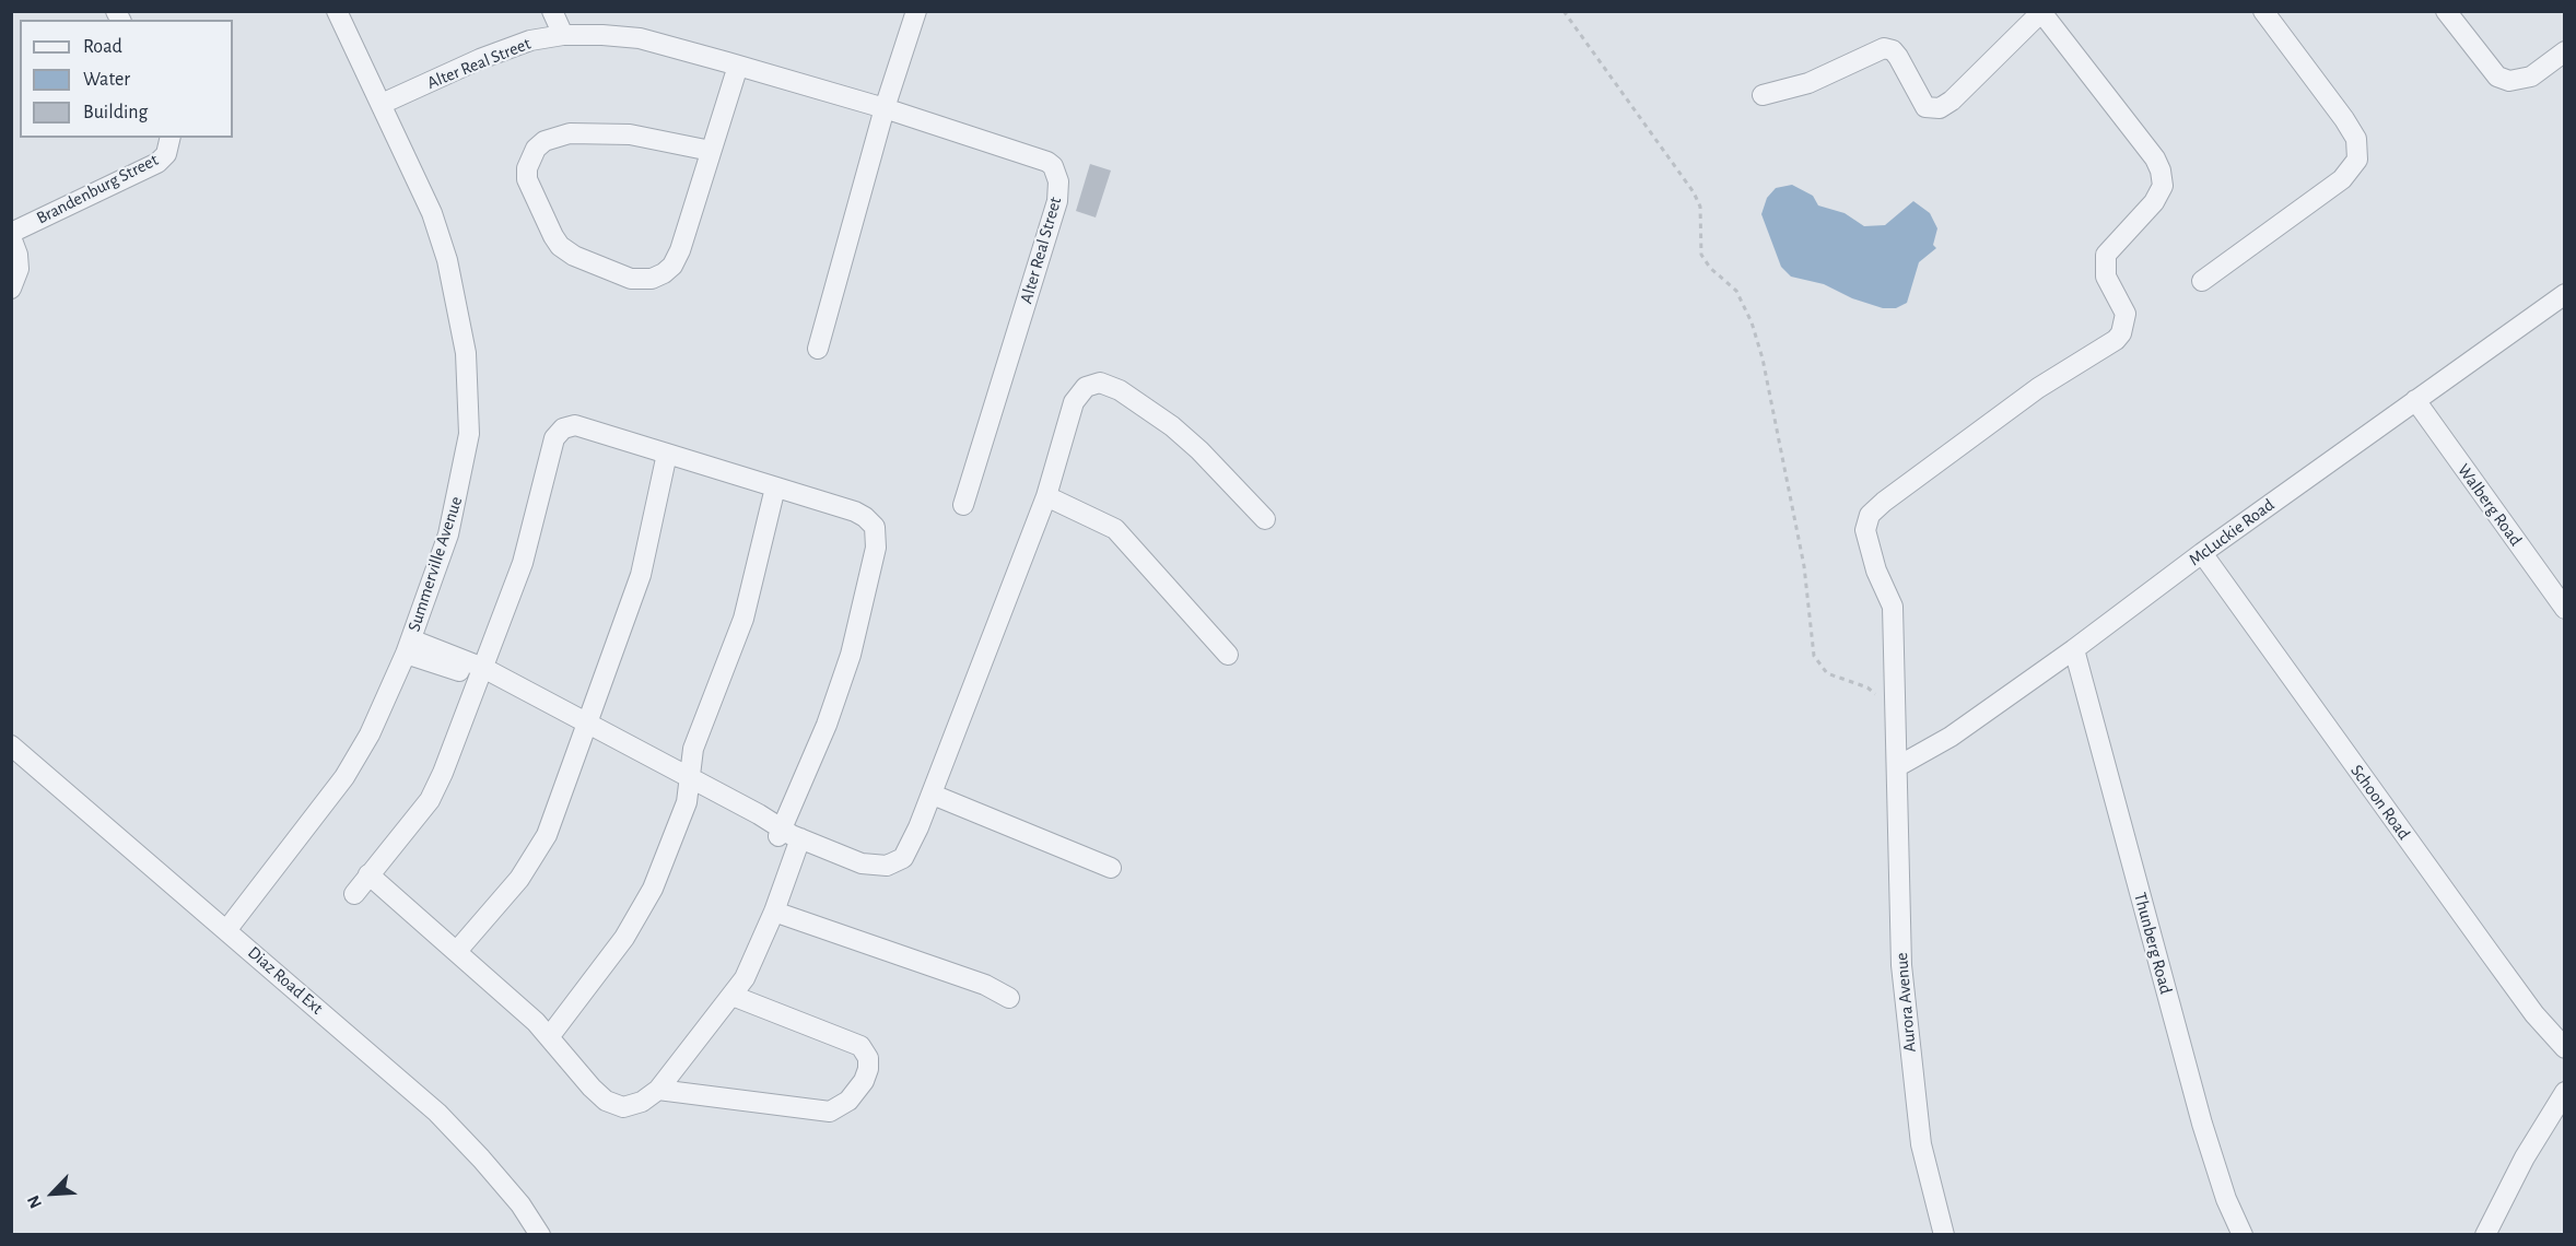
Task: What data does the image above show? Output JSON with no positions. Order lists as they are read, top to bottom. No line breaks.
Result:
{"streets":{"street":["Alter Real Street","Brandenburg Street","Walberg Road","McLuckie Road","Summerville Avenue","Schoon Road","Thunberg Road","Diaz Road Ext","Aurora Avenue"]},"crossings":[["Alter Real Street","Summerville Avenue"],["Walberg Road","McLuckie Road"],["McLuckie Road","Schoon Road"],["McLuckie Road","Thunberg Road"],["McLuckie Road","Aurora Avenue"],["Summerville Avenue","Diaz Road Ext"]],"legend":["Road","Water","Building"],"north":"bottom left"}
